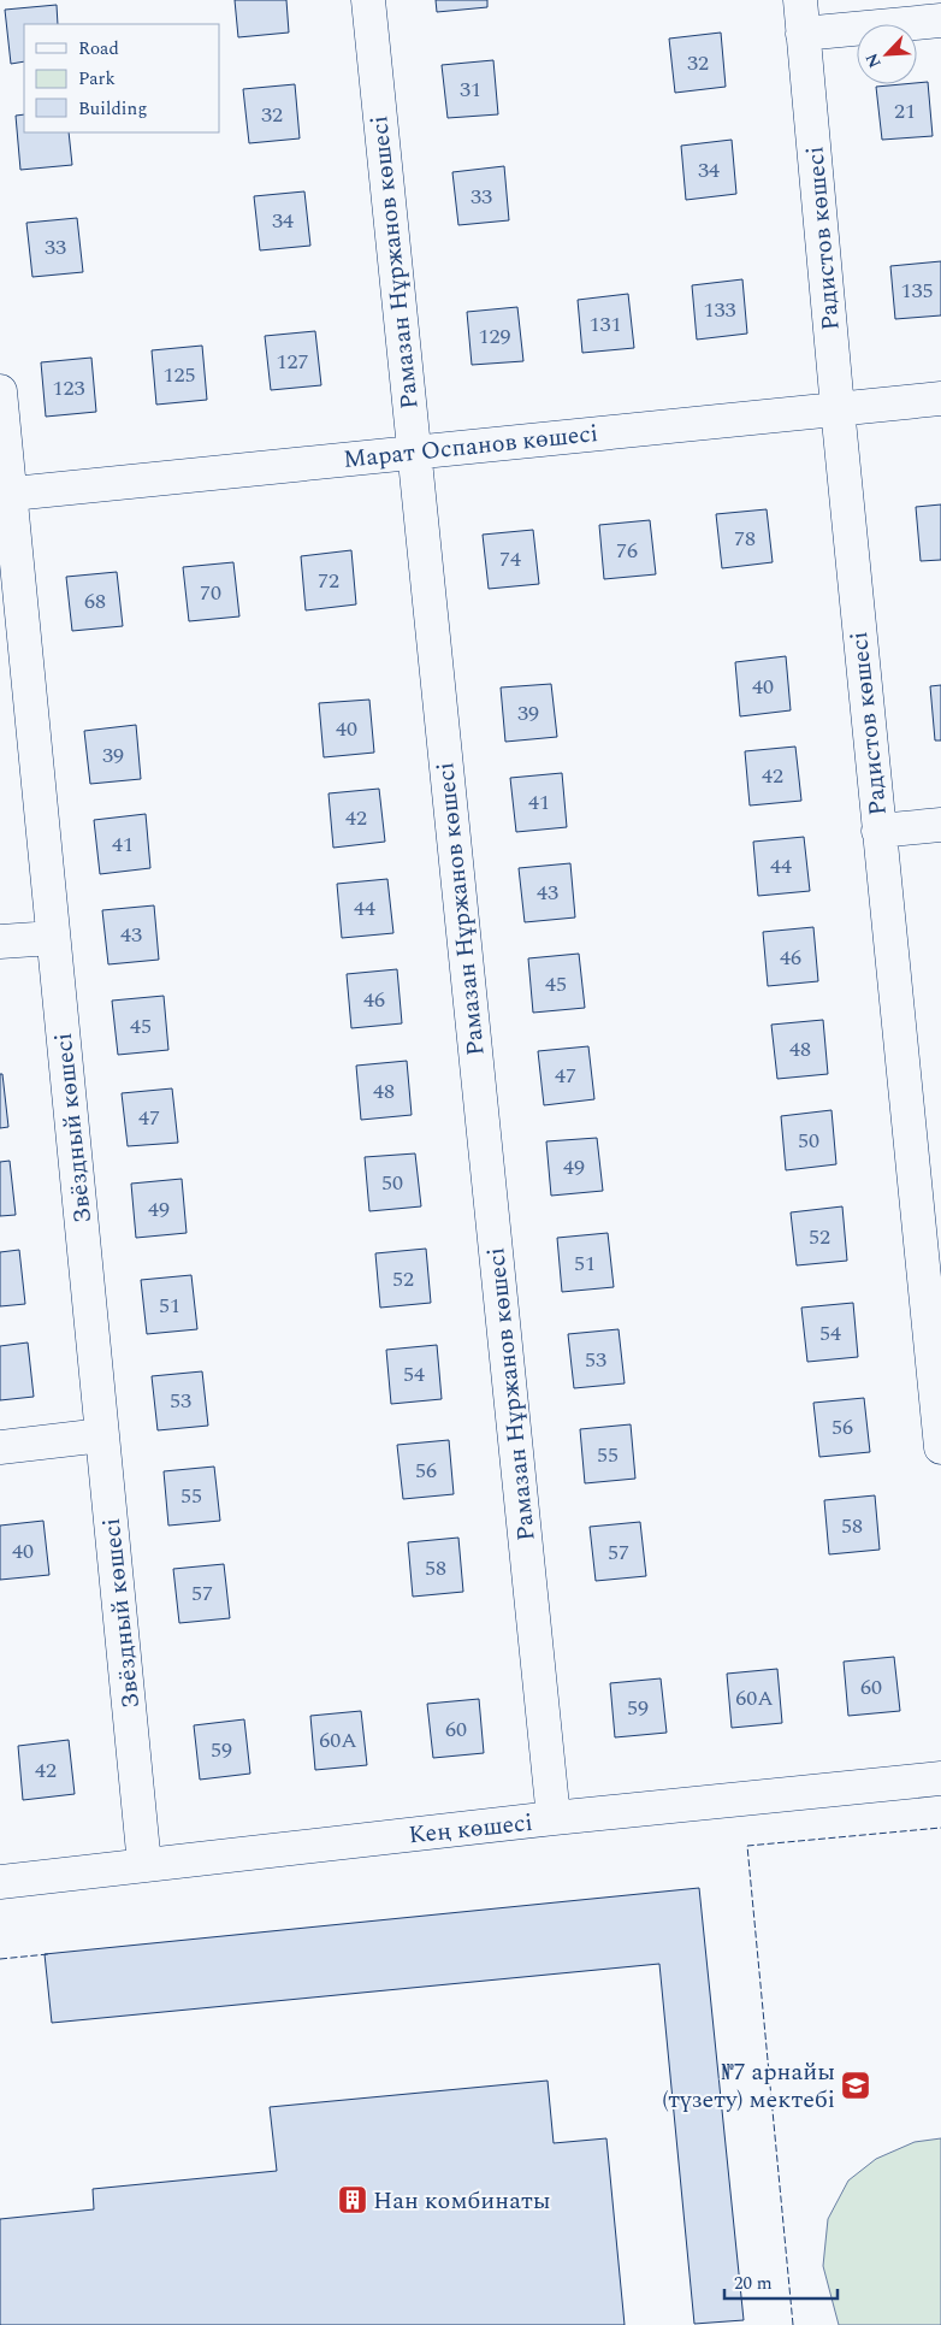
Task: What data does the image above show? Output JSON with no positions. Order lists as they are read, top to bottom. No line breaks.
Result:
{"streets":{"street":["Радистов көшесі","Рамазан Нұржанов көшесі","Марат Оспанов көшесі","Звёздный көшесі","Кең көшесі"]},"crossings":[["Радистов көшесі","Марат Оспанов көшесі"],["Рамазан Нұржанов көшесі","Марат Оспанов көшесі"],["Рамазан Нұржанов көшесі","Кең көшесі"],["Марат Оспанов көшесі","Звёздный көшесі"],["Звёздный көшесі","Кең көшесі"]],"places":{"school or university":["№7 арнайы (түзету) мектебі"],"building":["Нан комбинаты"]},"house_numbers":["32","31","21","32","34","33","34","33","135","133","131","129","127","125","123","78","76","74","72","70","68","40","39","40","39","42","41","42","41","44","43","44","43","46","45","46","45","48","47","48","47","50","49","50","49","52","51","52","51","54","53","54","53","56","55","56","55","58","40","57","58","57","60","60А","59","60","60А","59","42"],"legend":["Road","Park","Building"],"scale_bar":"20 m","north":"bottom left"}
